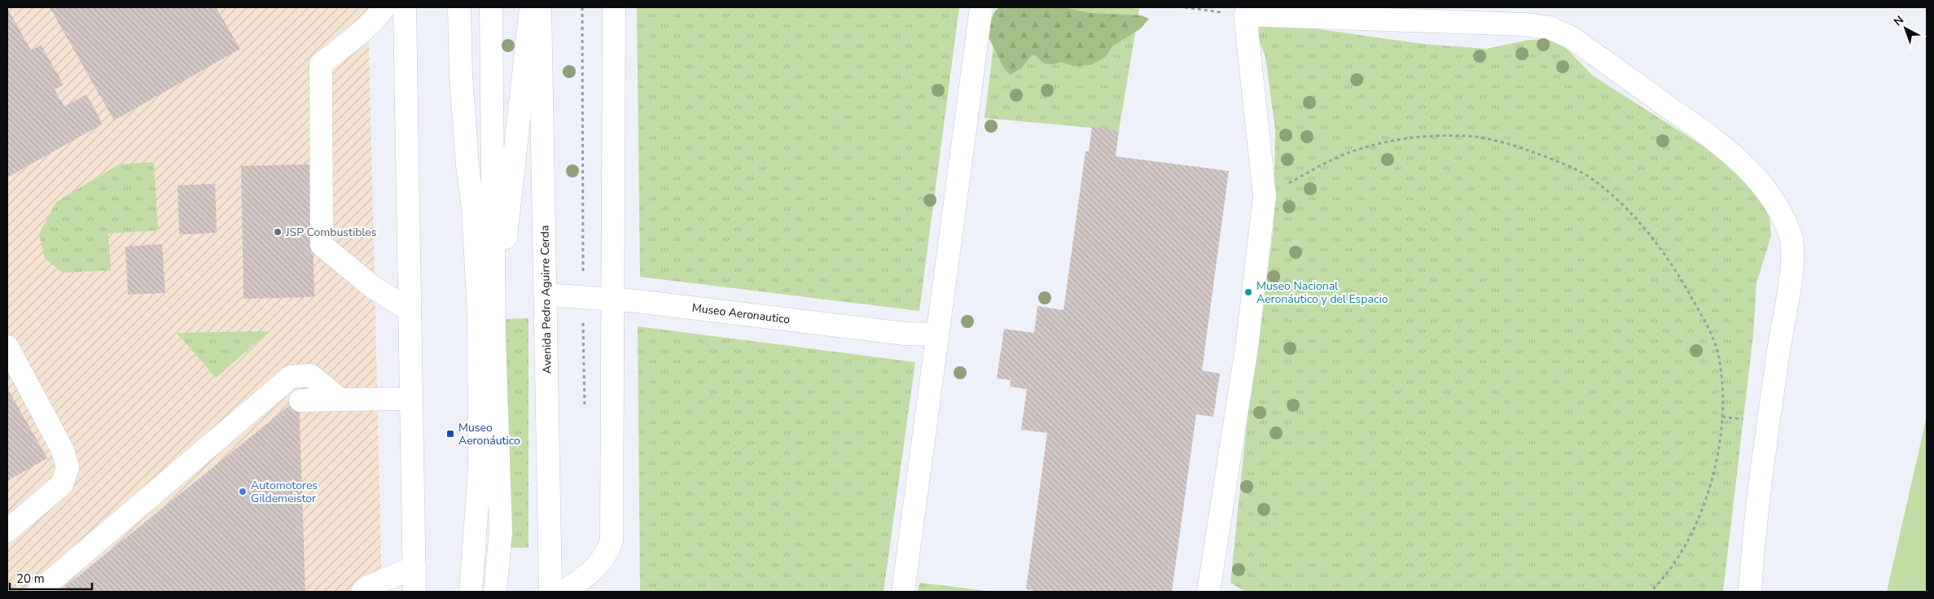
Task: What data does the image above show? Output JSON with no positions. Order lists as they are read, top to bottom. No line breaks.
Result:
{"streets":{"main road":["Avenida Pedro Aguirre Cerda","Museo Aeronautico"]},"crossings":[["Avenida Pedro Aguirre Cerda","Museo Aeronautico"]],"places":{"other":["JSP Combustibles","Museo Nacional Aeronáutico y del Espacio","Automotores Gildemeistor"],"transit":["Museo Aeronáutico"]},"scale_bar":"20 m","north":"top left"}
